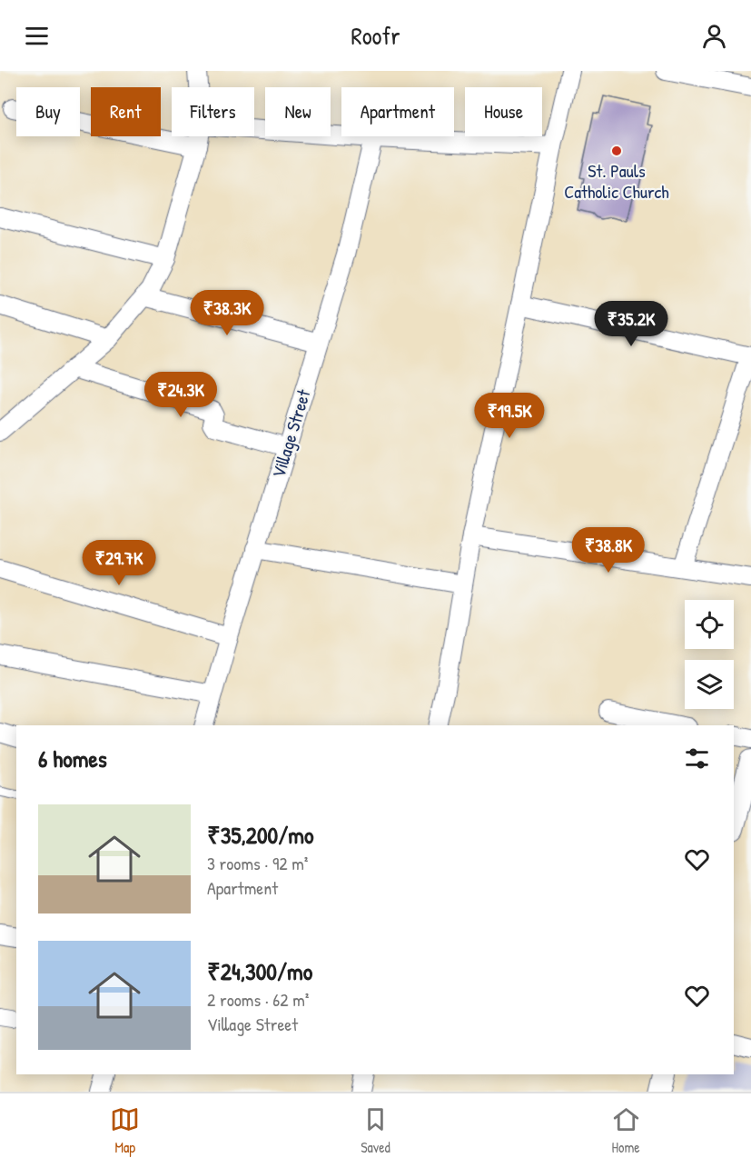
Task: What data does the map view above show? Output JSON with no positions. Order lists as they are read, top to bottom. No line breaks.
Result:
{"streets":{"street":["Village Street"]},"places":["St. Pauls Catholic Church"],"page":{"header":"Roofr","chip":["Buy","Rent","Filters","New","Apartment","House"],"price":["₹38.3K","₹35.2K","₹24.3K","₹19.5K","₹38.8K","₹29.7K"],"heading":"6 homes","list":[{"name":"₹35,200/mo","note":"3 rooms · 92 m² · Apartment"},{"name":"₹24,300/mo","note":"2 rooms · 62 m² · Village Street"}],"tabs":["Map","Saved","Home"]}}
